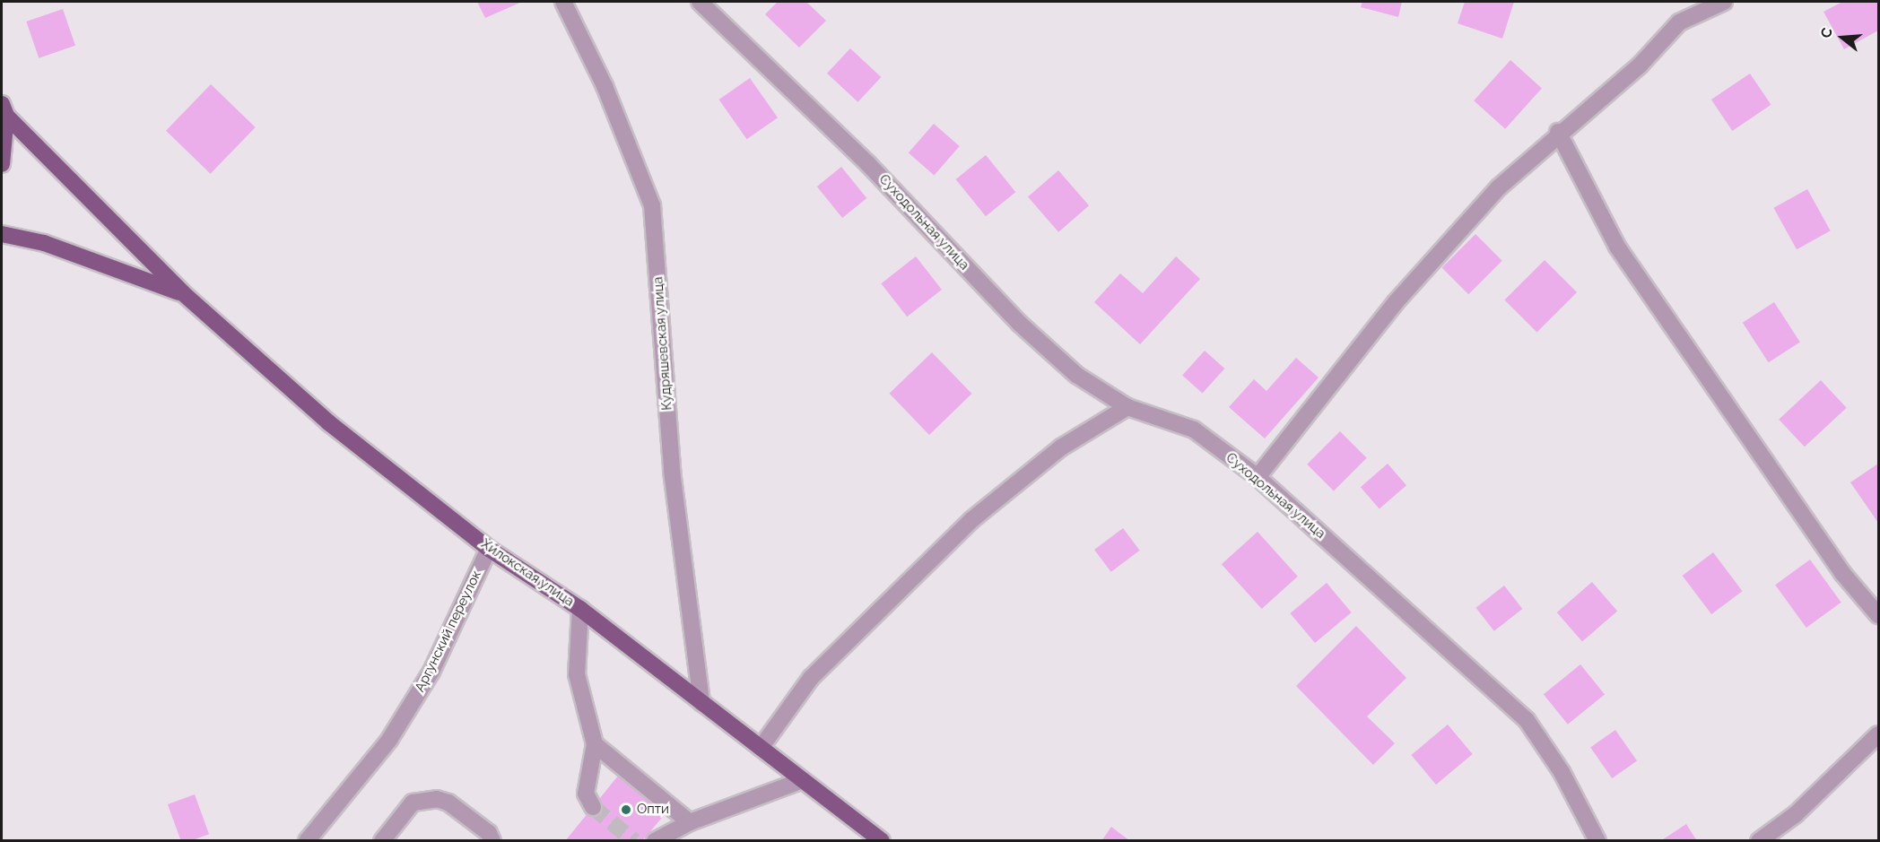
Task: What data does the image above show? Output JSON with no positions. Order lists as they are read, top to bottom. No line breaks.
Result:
{"streets":{"main road":["Хилокская улица"],"street":["Суходольная улица","Кудряшевская улица","Аргунский переулок"]},"crossings":[["Кудряшевская улица","Хилокская улица"],["Хилокская улица","Аргунский переулок"]],"places":["Опти"],"north":"left"}
